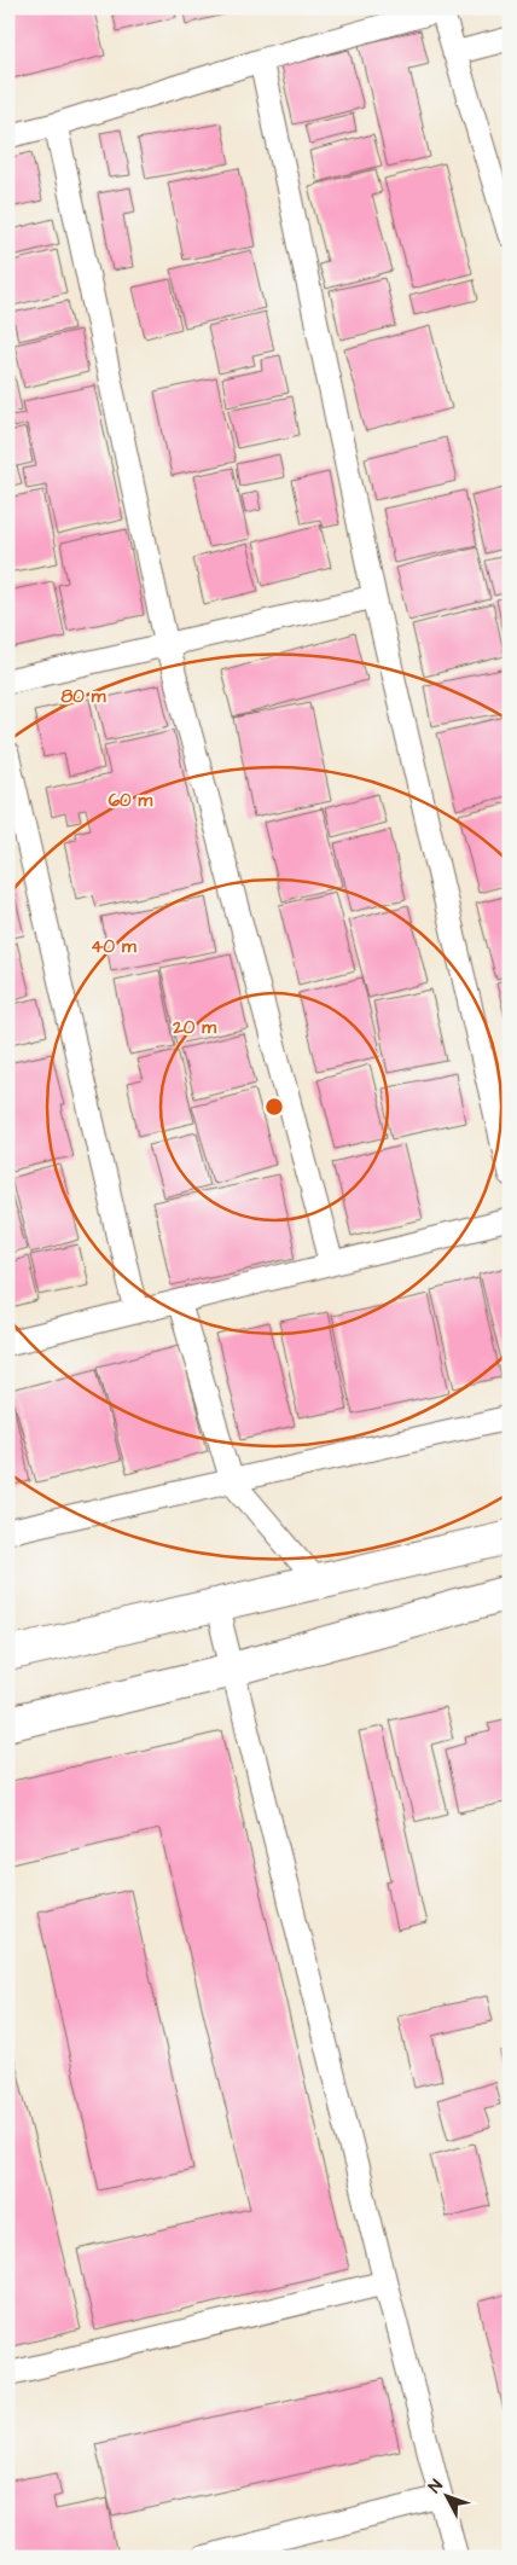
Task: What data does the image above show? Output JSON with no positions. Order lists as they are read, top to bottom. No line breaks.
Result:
{"north":"top left","rings":["80 m","60 m","40 m","20 m"]}
